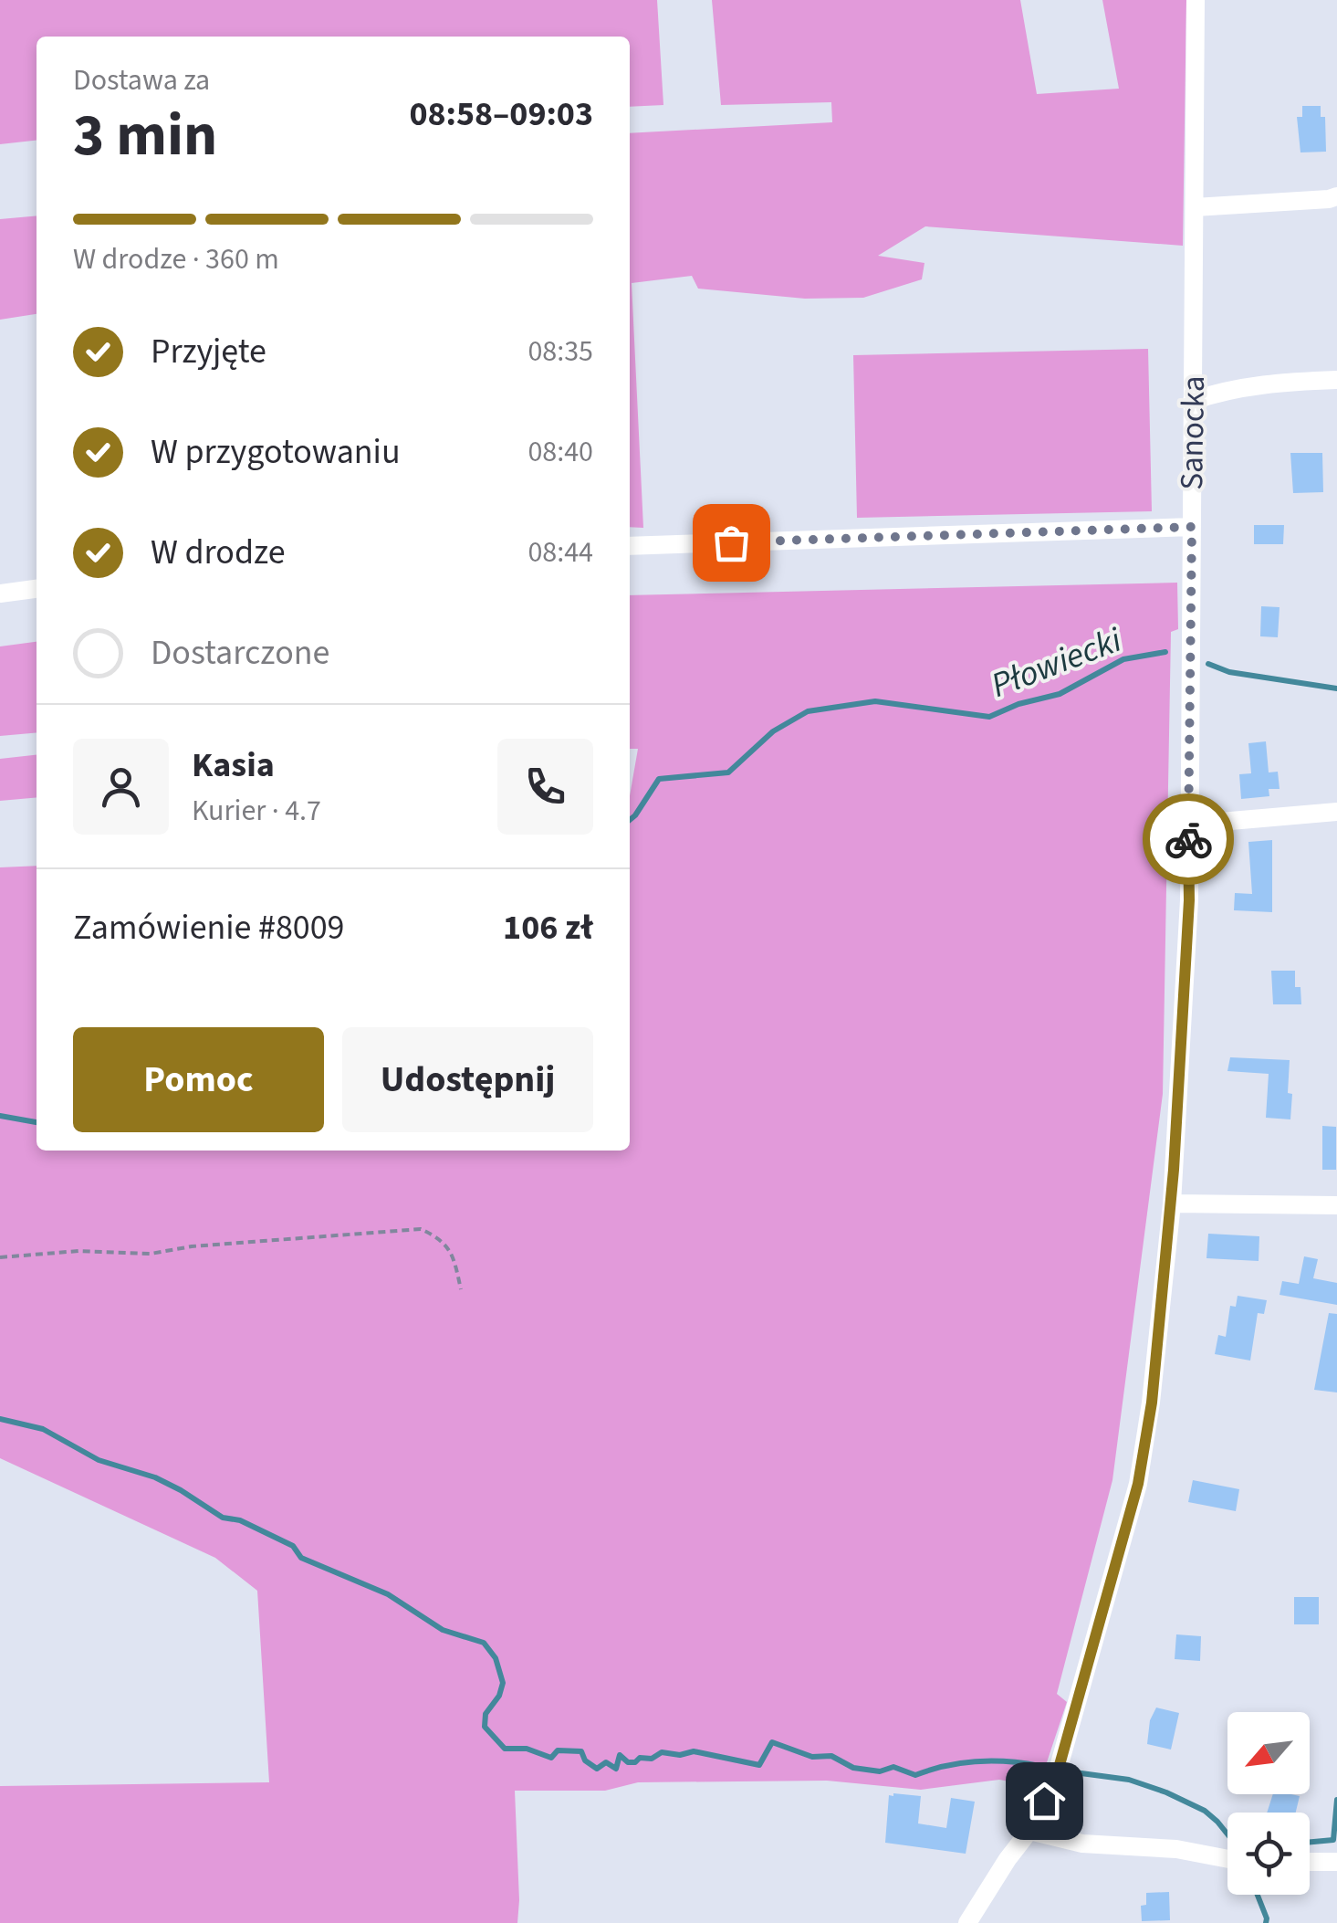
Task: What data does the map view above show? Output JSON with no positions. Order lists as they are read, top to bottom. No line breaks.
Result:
{"streets":{"street":["Sanocka"]},"water":["Płowiecki"],"north":"bottom left","page":{"heading":["3 min","Dostawa za","08:58–09:03"],"panel":["Kasia","Kurier · 4.7","Zamówienie #8009","106 zł"],"bar":"W drodze · 360 m","list":[["Przyjęte","08:35"],["W przygotowaniu","08:40"],["W drodze","08:44"],"Dostarczone"],"buttons":["Pomoc","Udostępnij"]}}
